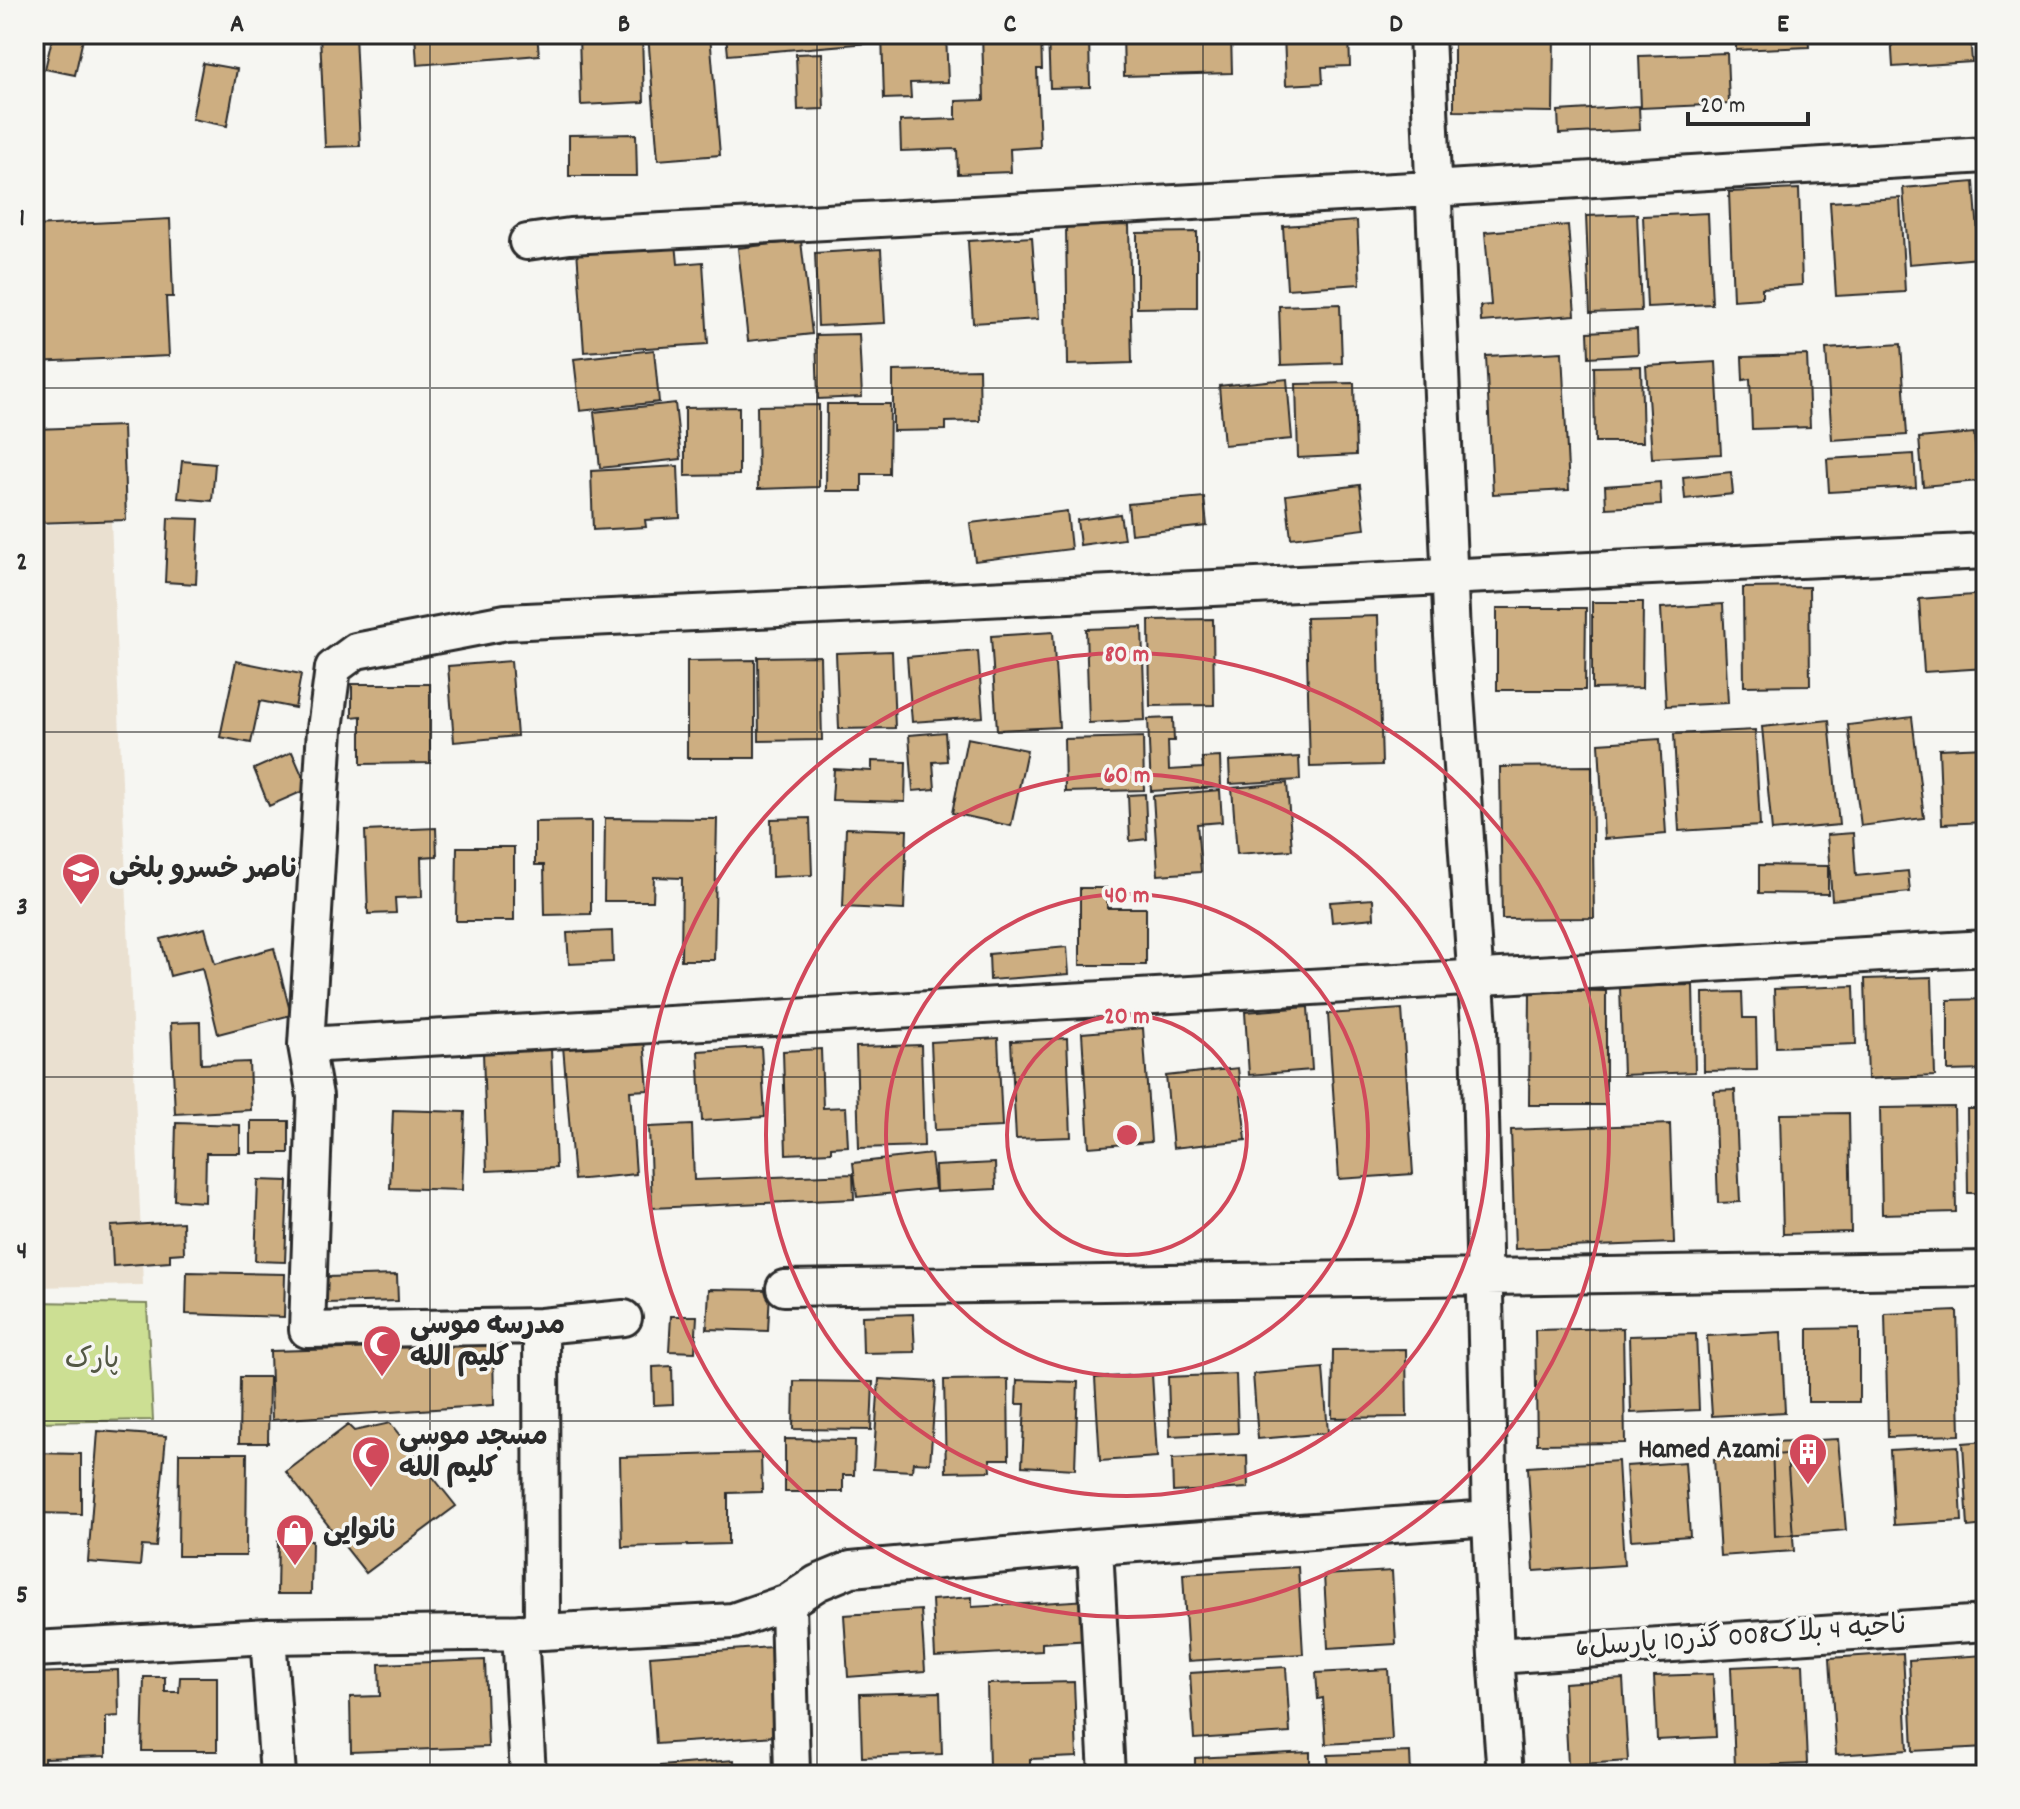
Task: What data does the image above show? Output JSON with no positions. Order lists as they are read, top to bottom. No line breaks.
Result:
{"streets":{"street":["ناحیه 4 بلاک008 گذر10 پارسل6"]},"parks":["پارک"],"places":{"school or university":["ناصر خسرو بلخی"],"mosque":["مدرسه موسی کلیم الله","مسجد موسی کلیم الله"],"building":["Hamed Azami"],"shop":["نانوایی"]},"scale_bar":"20 m","grid":{"columns":["A","B","C","D","E"],"rows":["1","2","3","4","5"]},"rings":["80 m","60 m","40 m","20 m"]}
